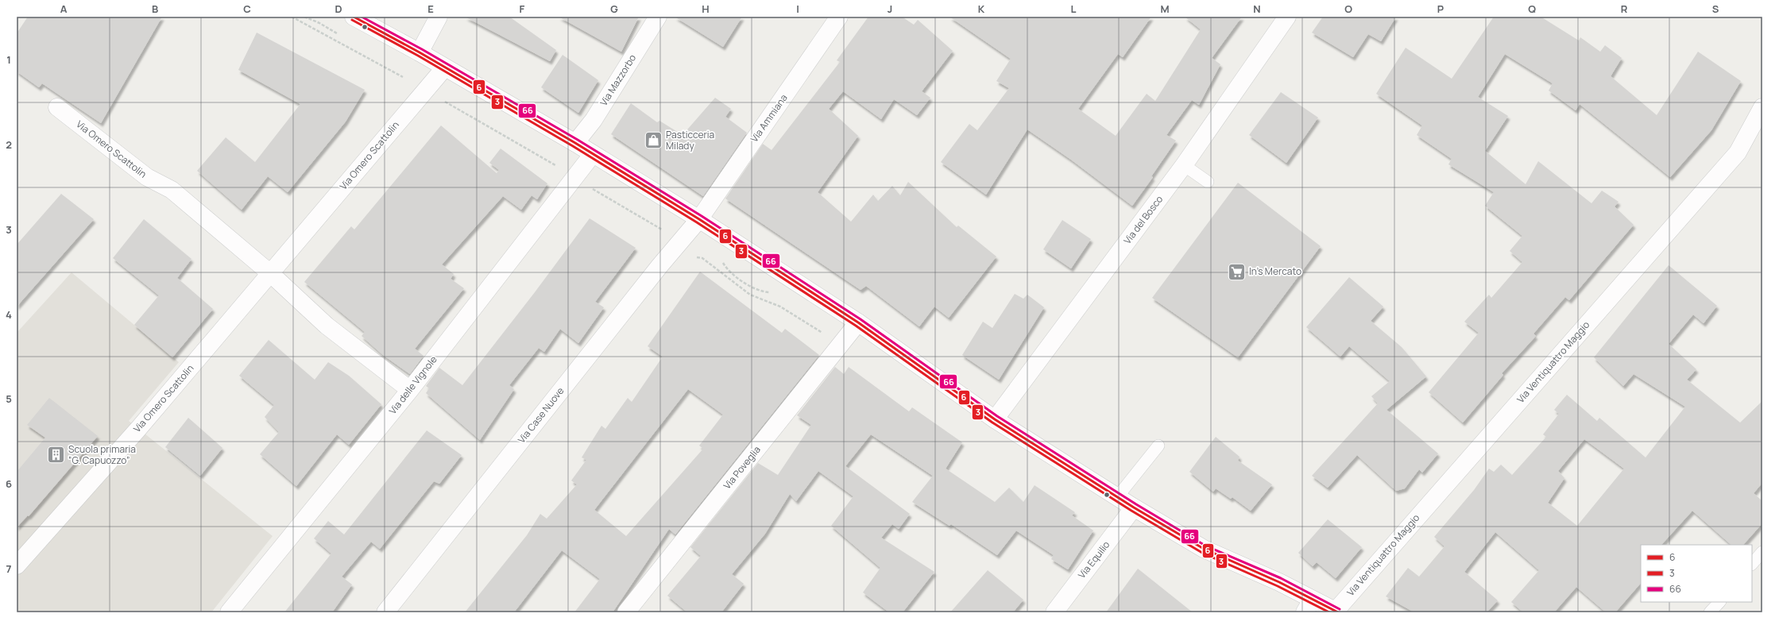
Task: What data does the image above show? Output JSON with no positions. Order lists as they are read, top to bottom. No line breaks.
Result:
{"streets":{"street":["Via Mazzorbo","Via Ammiana","Via Omero Scattolin","Via del Bosco","Via Ventiquattro Maggio","Via delle Vignole","Via Case Nuove","Via Poveglia","Via Equilio"]},"crossings":[["Via Ammiana","Via Case Nuove"],["Via Omero Scattolin","Via delle Vignole"]],"places":{"shop":["Pasticceria Milady"],"supermarket":["In's Mercato"],"building":["Scuola primaria “G. Capuozzo”"]},"lines":["transit line 6","transit line 66","transit line 3"],"legend":["6","3","66"],"grid":{"columns":["A","B","C","D","E","F","G","H","I","J","K","L","M","N","O","P","Q","R","S"],"rows":["1","2","3","4","5","6","7"]}}
